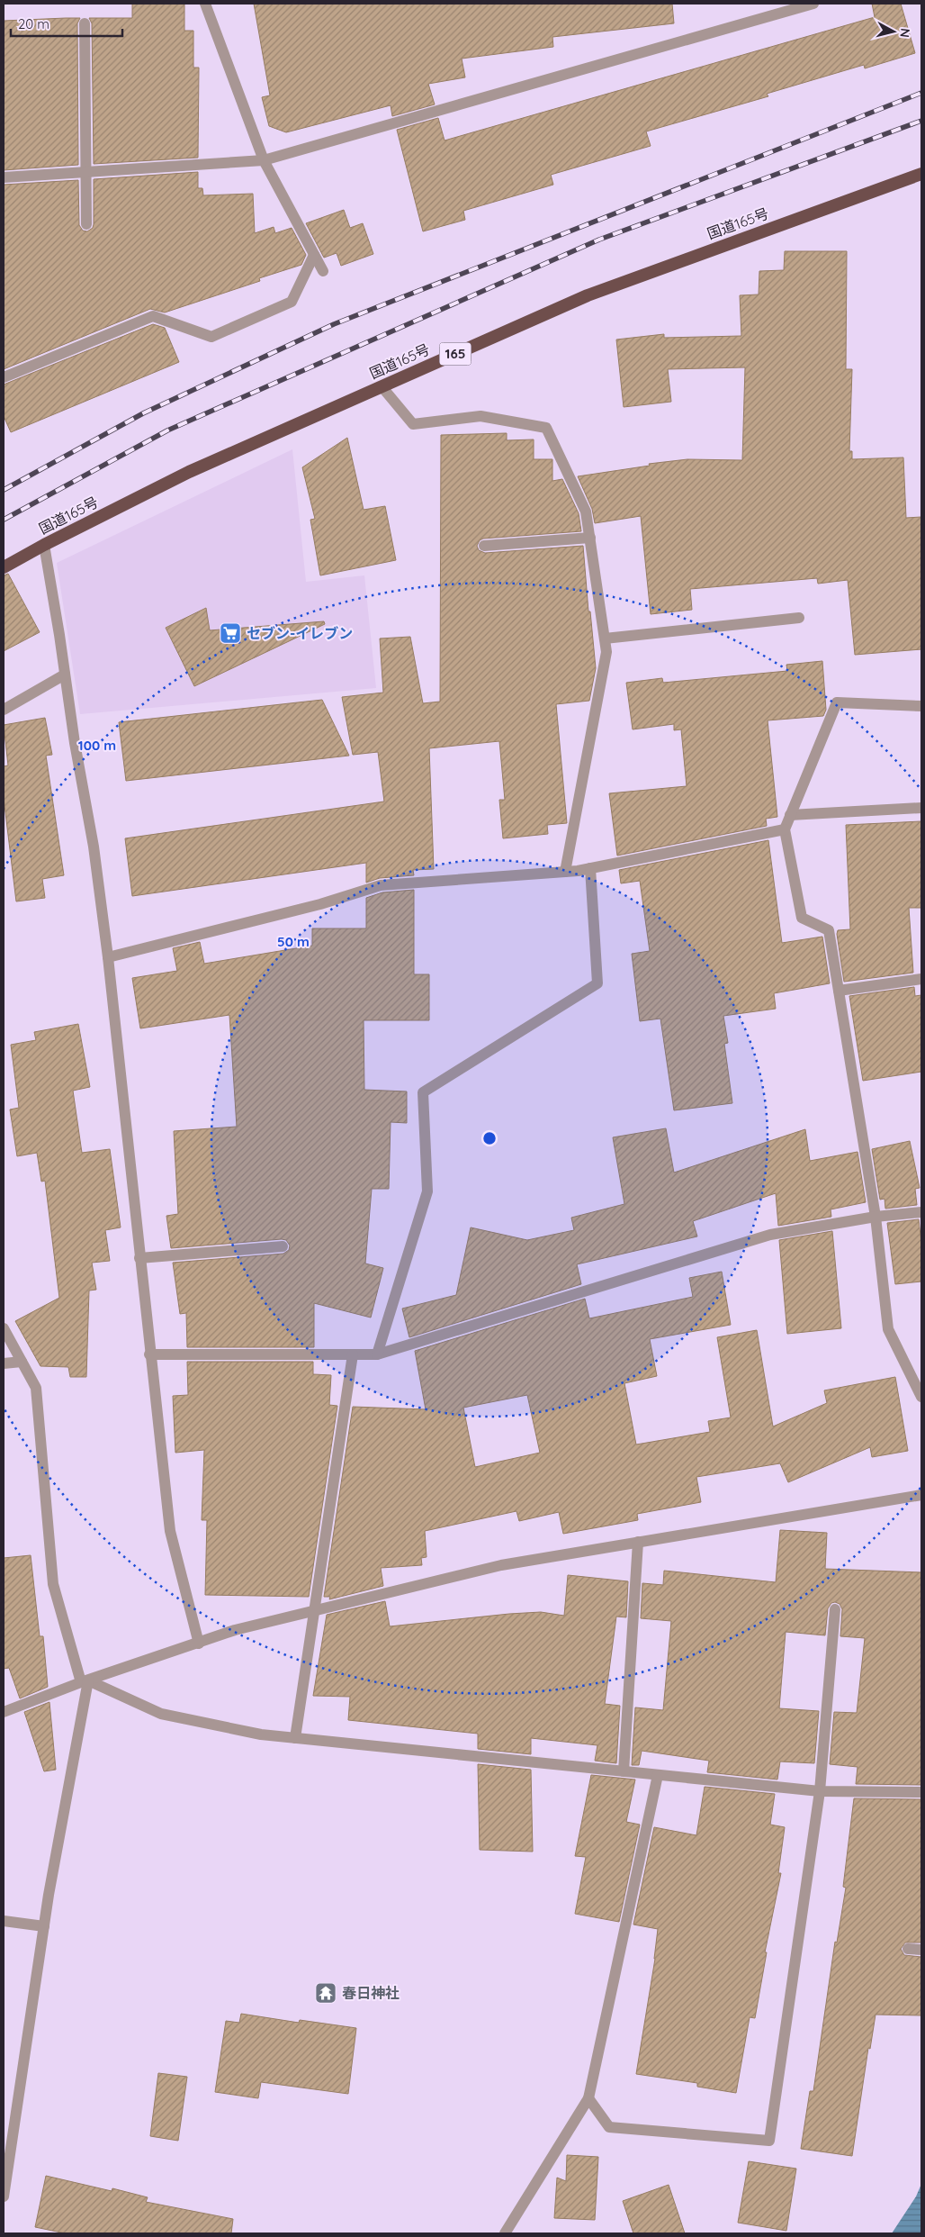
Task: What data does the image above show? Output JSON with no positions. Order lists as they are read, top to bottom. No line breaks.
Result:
{"streets":{"highway":["国道165号","165"]},"places":{"supermarket":["セブン-イレブン"],"temple":["春日神社"]},"scale_bar":"20 m","north":"right","rings":["100 m","50 m"]}
